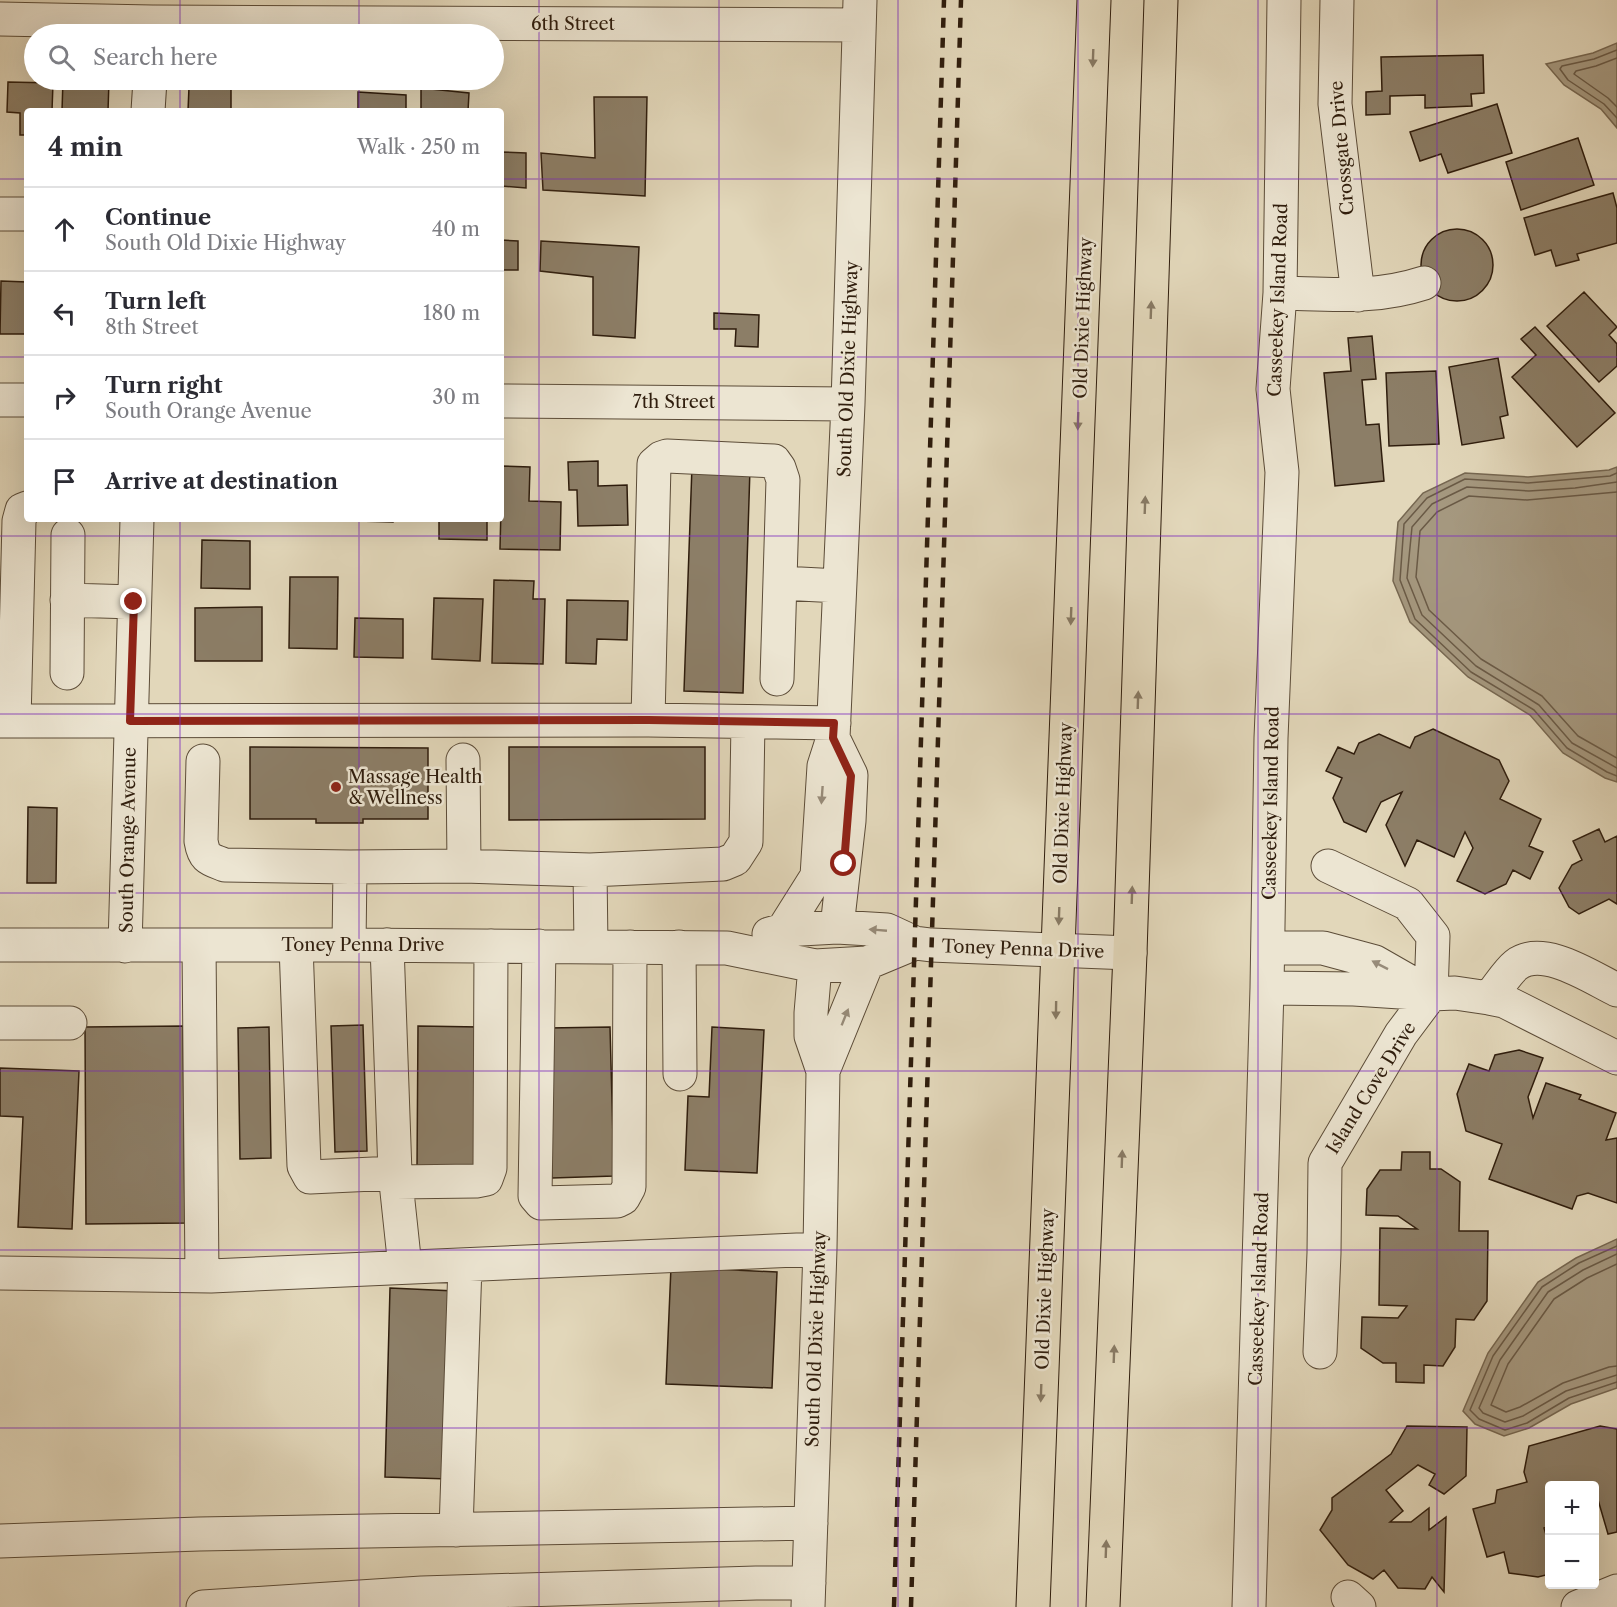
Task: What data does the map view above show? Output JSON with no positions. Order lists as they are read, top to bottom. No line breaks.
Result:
{"streets":{"main road":["Old Dixie Highway"],"street":["6th Street","Crossgate Drive","Casseekey Island Road","South Old Dixie Highway","7th Street","South Orange Avenue","Toney Penna Drive","Island Cove Drive"]},"crossings":[["6th Street","South Old Dixie Highway"],["Old Dixie Highway","Toney Penna Drive"],["South Old Dixie Highway","7th Street"],["South Old Dixie Highway","Toney Penna Drive"],["South Orange Avenue","Toney Penna Drive"]],"places":["Massage Health & Wellness"],"page":{"search":"Search here","heading":["4 min","Walk · 250 m"],"list":[["Continue","South Old Dixie Highway","40 m"],["Turn left","8th Street","180 m"],["Turn right","South Orange Avenue","30 m"],"Arrive at destination"],"map_buttons":["+","−"]}}
